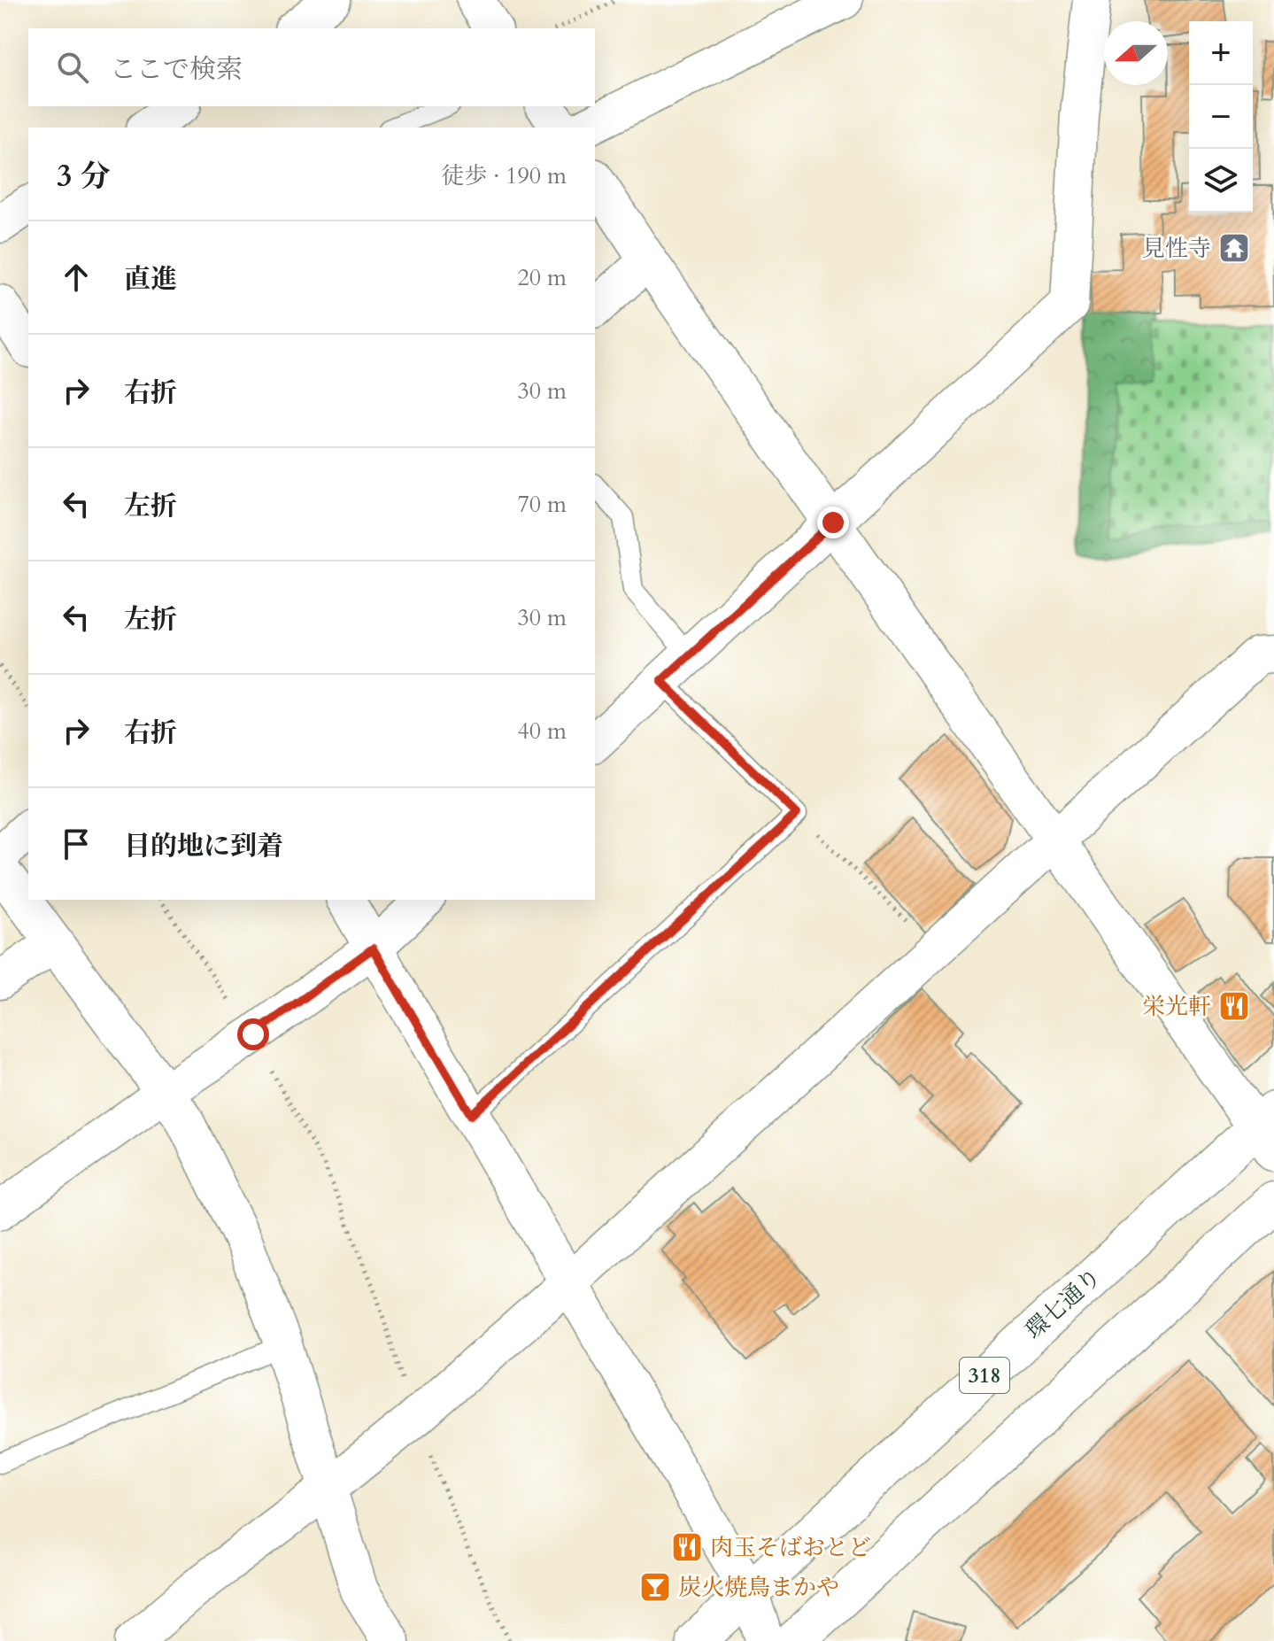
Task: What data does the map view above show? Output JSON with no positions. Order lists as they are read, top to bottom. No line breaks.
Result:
{"streets":{"main road":["環七通り","318"]},"places":{"temple":["見性寺"],"restaurant":["栄光軒","肉玉そばおとど"],"bar":["炭火焼鳥まかや"]},"north":"left","page":{"map_buttons":["+","−"],"search":"ここで検索","heading":["3 分","徒歩 · 190 m"],"list":[["直進","20 m"],["右折","30 m"],["左折","70 m"],["左折","30 m"],["右折","40 m"],"目的地に到着"]}}
